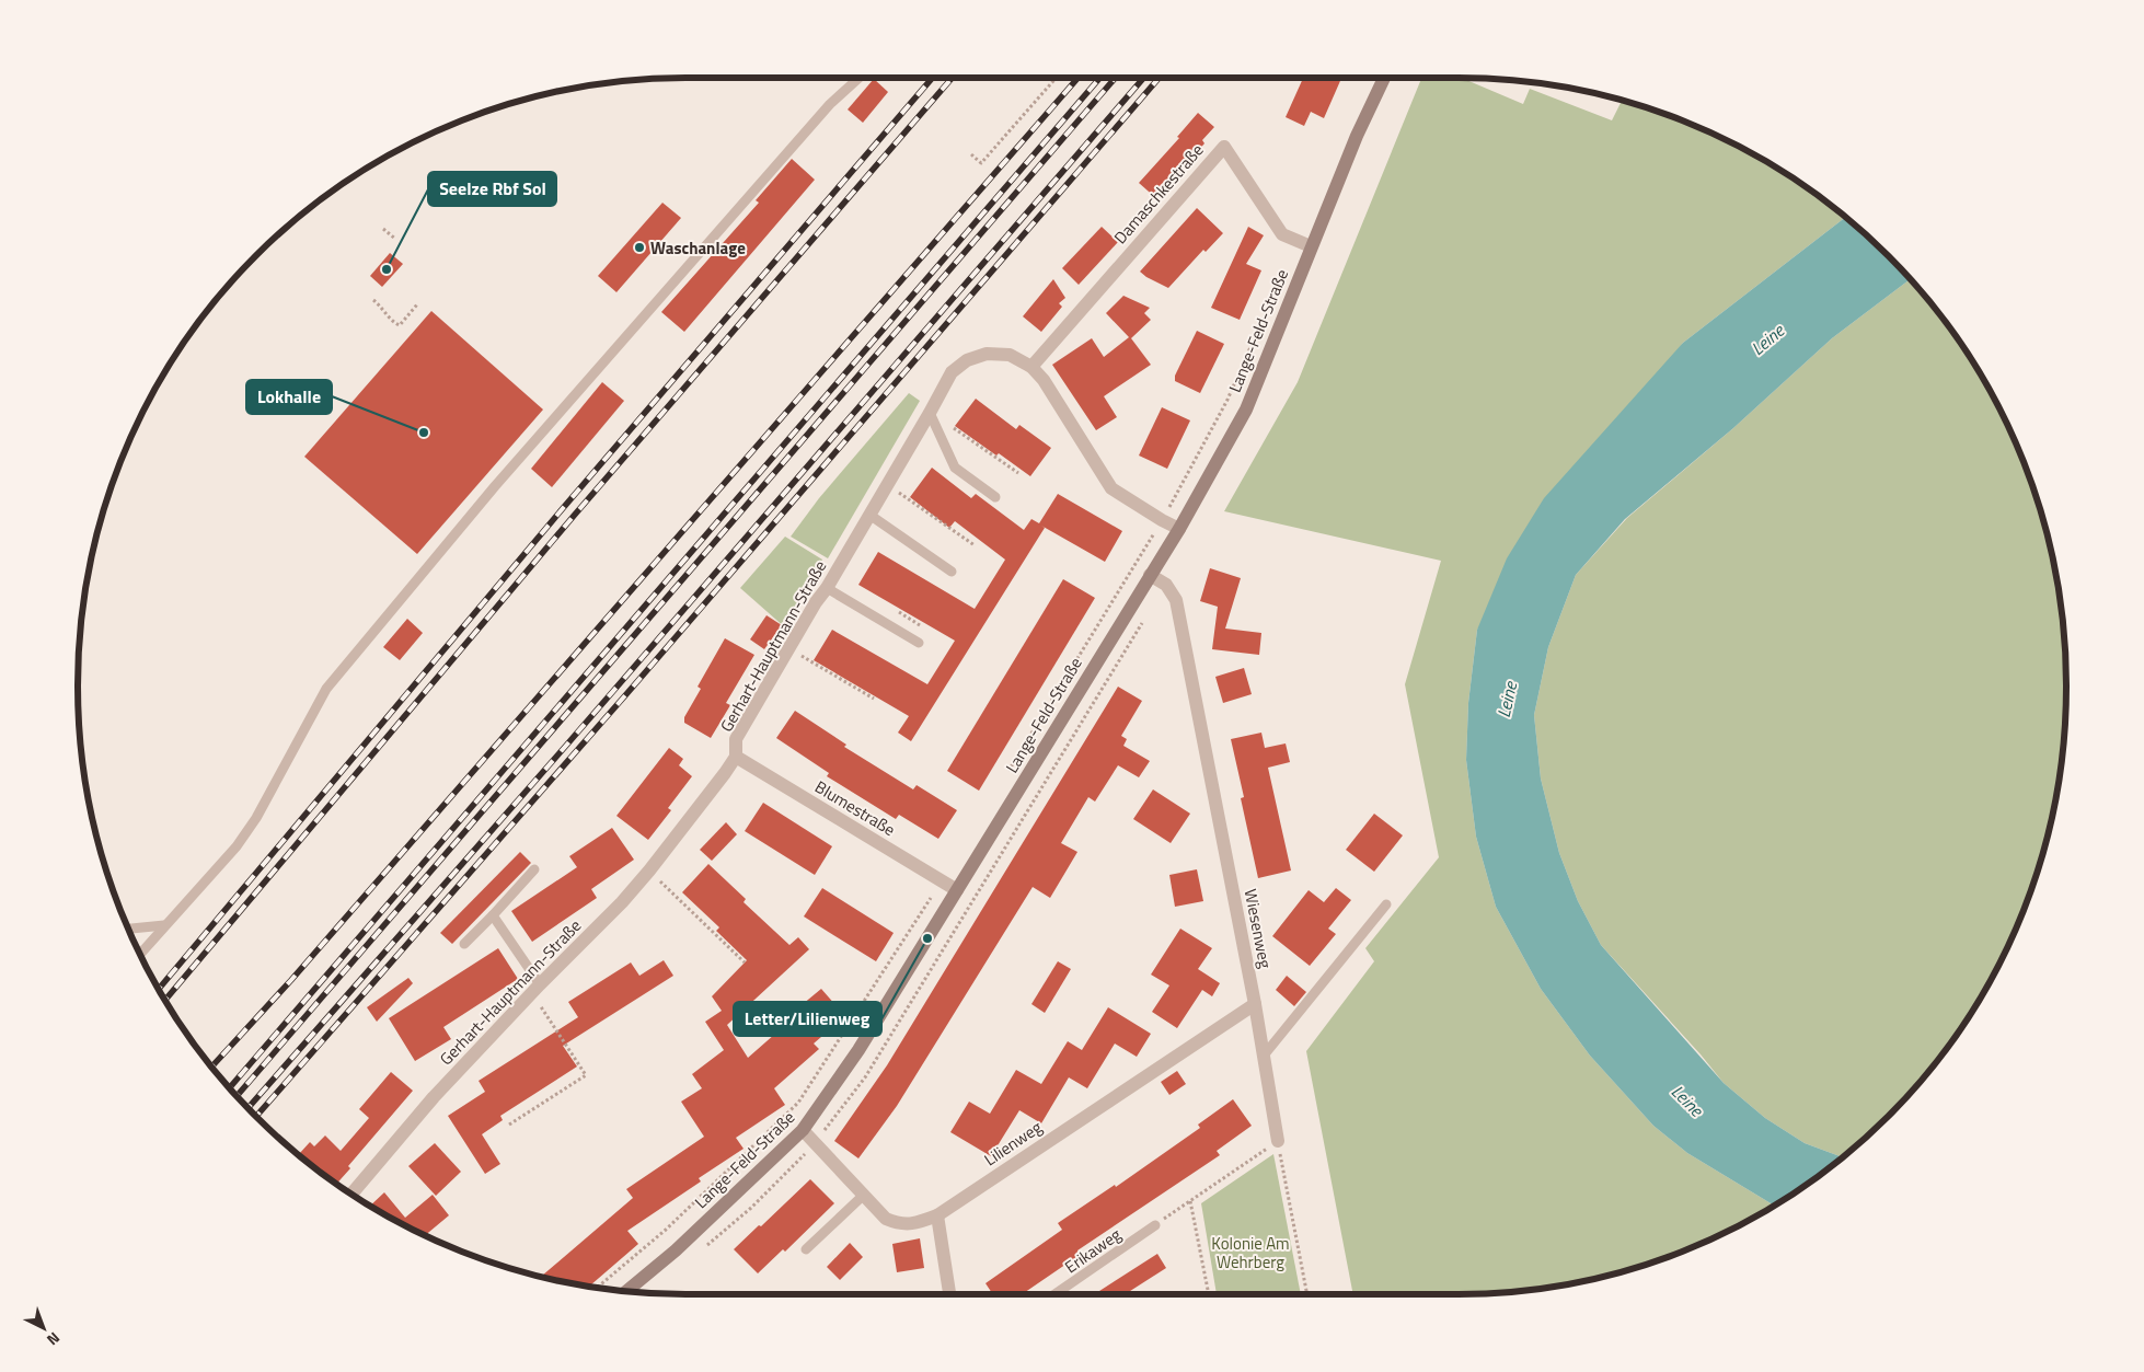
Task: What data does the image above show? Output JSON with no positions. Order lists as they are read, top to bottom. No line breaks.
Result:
{"streets":{"street":["Damaschkestraße","Lange-Feld-Straße","Gerhart-Hauptmann-Straße","Blumestraße","Wiesenweg","Lilienweg"],"lane":["Erikaweg"]},"crossings":[["Damaschkestraße","Lange-Feld-Straße"],["Damaschkestraße","Gerhart-Hauptmann-Straße"],["Lange-Feld-Straße","Gerhart-Hauptmann-Straße"],["Lange-Feld-Straße","Blumestraße"],["Lange-Feld-Straße","Wiesenweg"],["Lange-Feld-Straße","Lilienweg"],["Gerhart-Hauptmann-Straße","Blumestraße"],["Wiesenweg","Lilienweg"]],"water":["Leine"],"parks":["Kolonie Am Wehrberg"],"places":["Waschanlage","Seelze Rbf Sol","Lokhalle","Letter/Lilienweg"],"north":"bottom right"}
